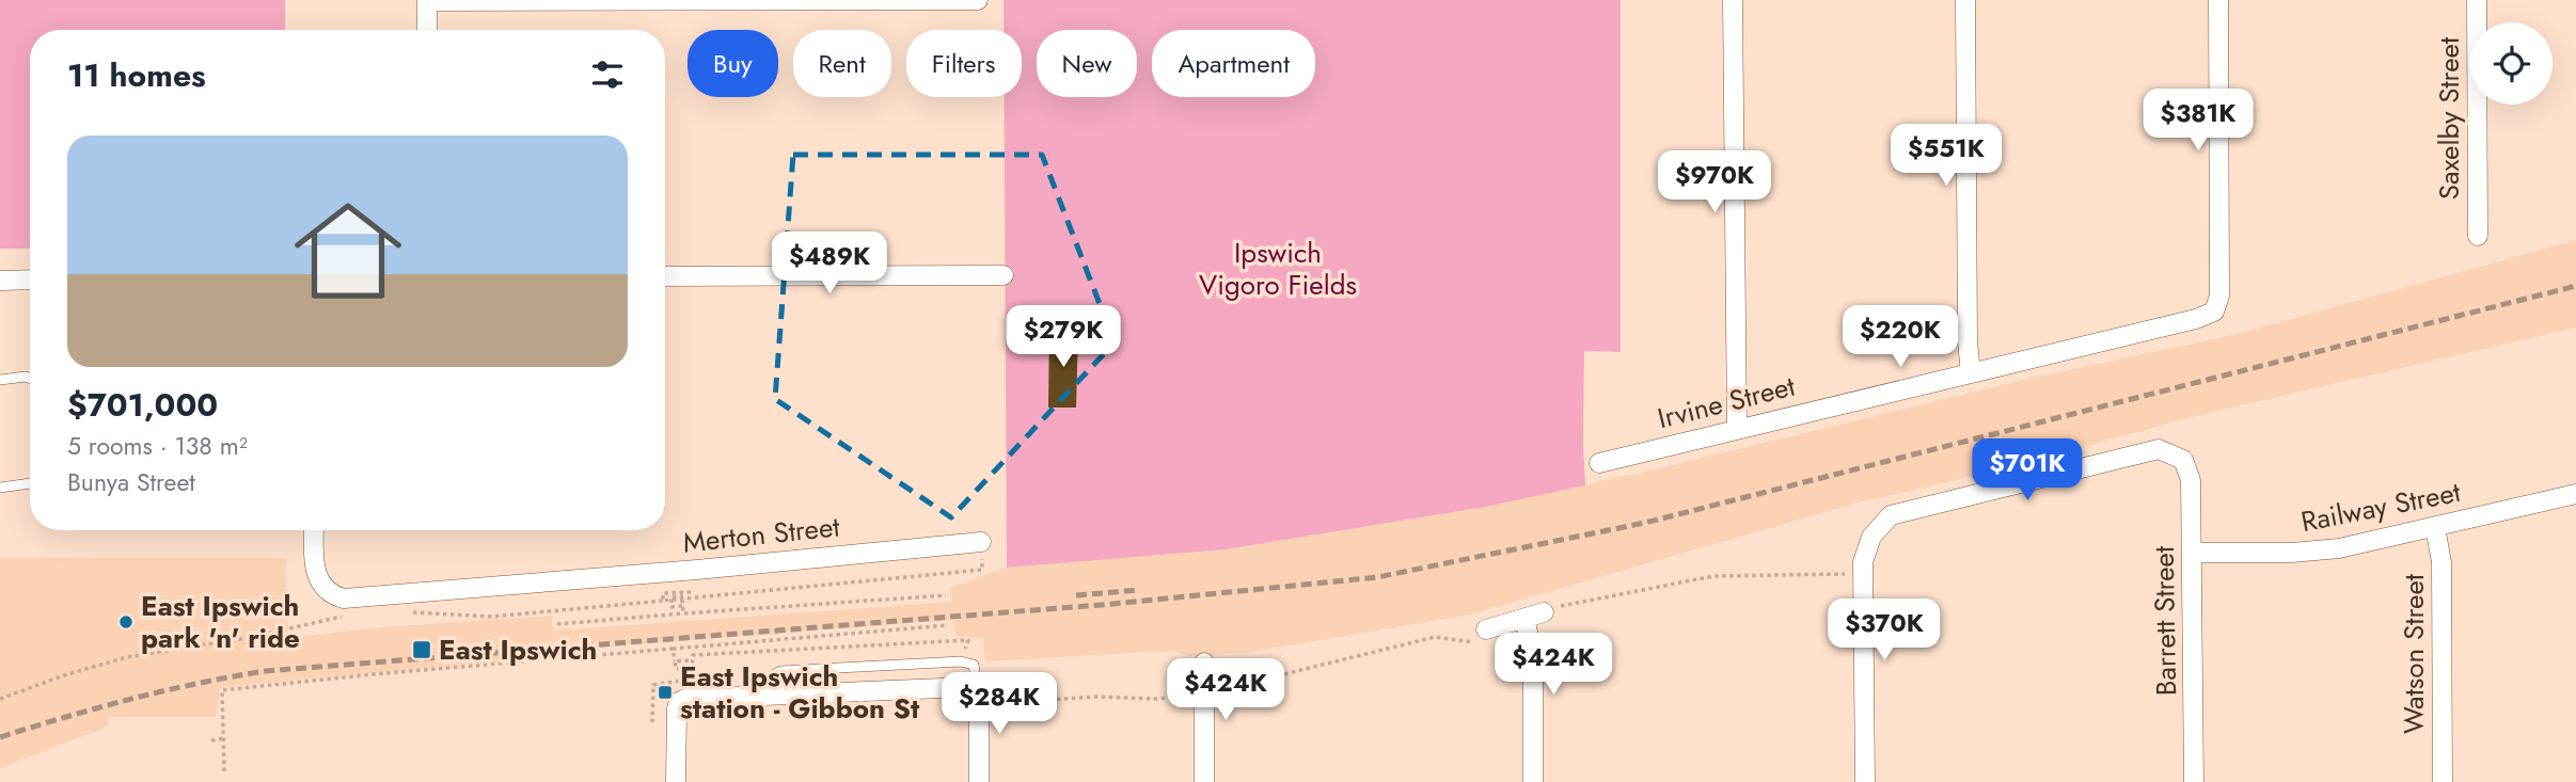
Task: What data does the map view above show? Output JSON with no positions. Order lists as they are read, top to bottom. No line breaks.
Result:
{"streets":{"street":["Saxelby Street","Irvine Street","Railway Street","Merton Street","Barrett Street","Watson Street"]},"crossings":[["Railway Street","Barrett Street"],["Railway Street","Watson Street"]],"parks":["Ipswich Vigoro Fields"],"places":{"other":["East Ipswich park 'n' ride"],"transit":["East Ipswich","East Ipswich station - Gibbon St"]},"page":{"chip":["Buy","Rent","Filters","New","Apartment"],"heading":"11 homes","price":["$381K","$551K","$970K","$489K","$279K","$220K","$701K","$370K","$424K","$424K","$284K"],"list":[{"name":"$701,000","note":"5 rooms · 138 m² · Bunya Street"}]}}
